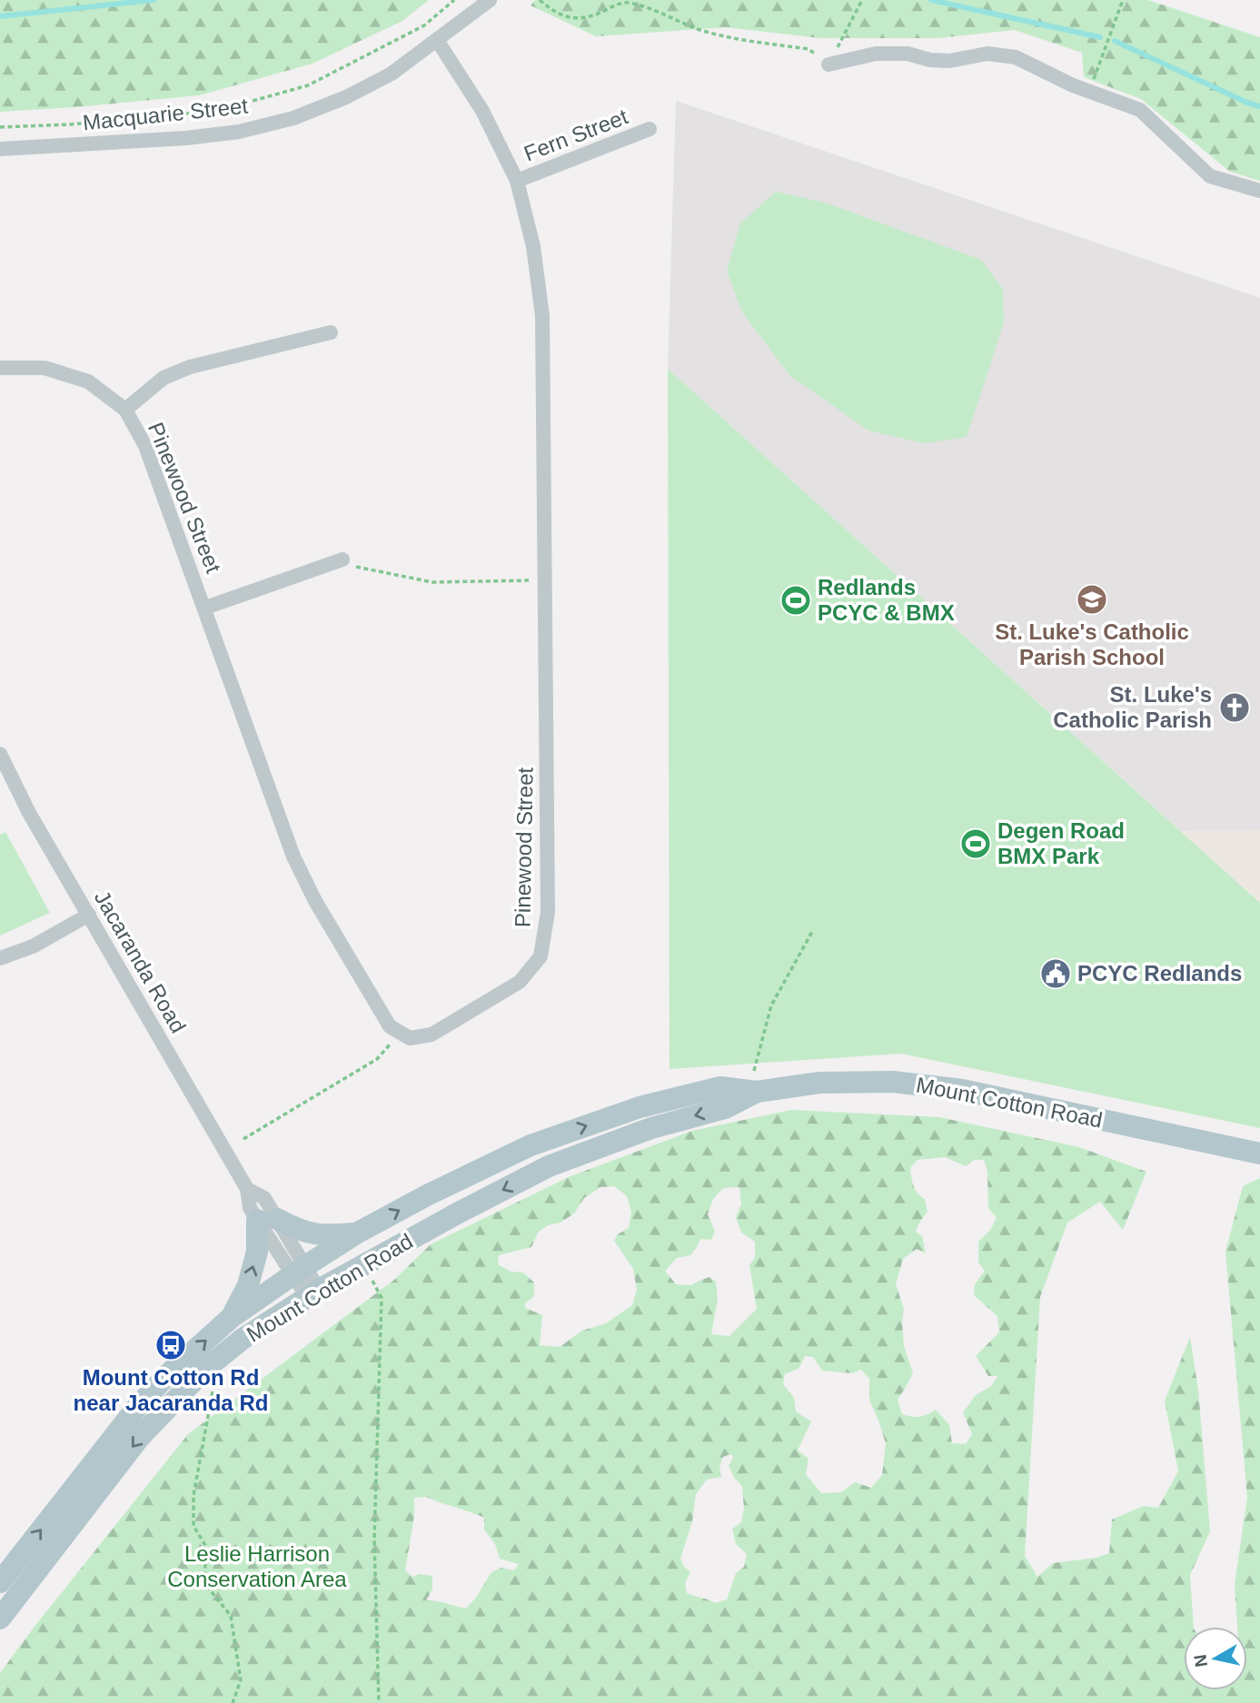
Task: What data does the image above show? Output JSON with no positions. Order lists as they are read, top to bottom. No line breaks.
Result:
{"streets":{"main road":["Mount Cotton Road"],"street":["Macquarie Street","Fern Street","Pinewood Street","Jacaranda Road"]},"crossings":[["Macquarie Street","Pinewood Street"],["Fern Street","Pinewood Street"],["Jacaranda Road","Mount Cotton Road"]],"parks":["Leslie Harrison Conservation Area"],"places":{"school or university":["St. Luke's Catholic Parish School"],"sports":["Redlands PCYC & BMX","Degen Road BMX Park"],"church":["St. Luke's Catholic Parish"],"public building":["PCYC Redlands"],"bus stop":["Mount Cotton Rd near Jacaranda Rd"]},"north":"left"}
